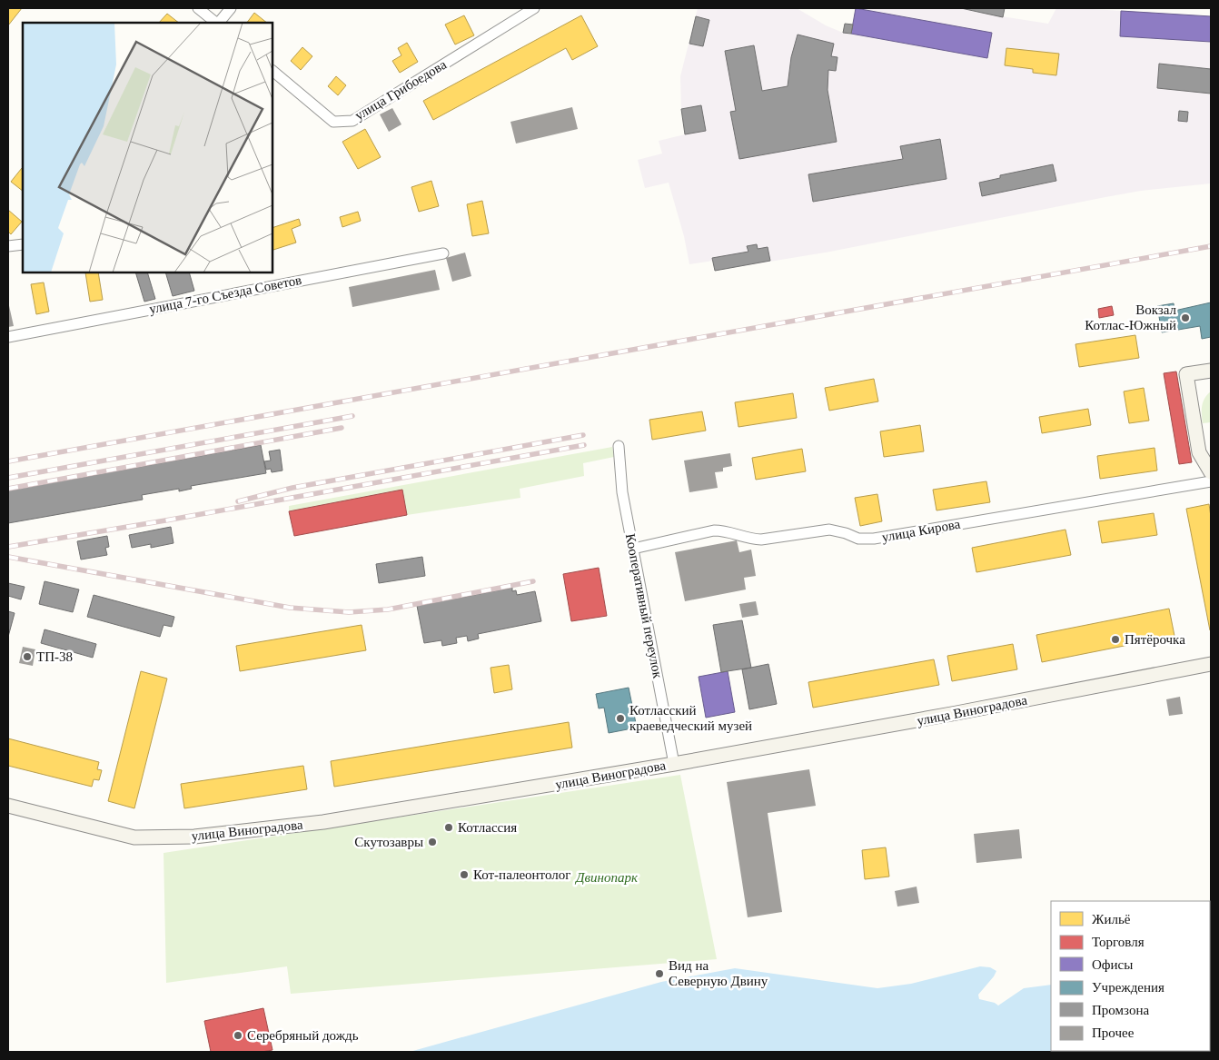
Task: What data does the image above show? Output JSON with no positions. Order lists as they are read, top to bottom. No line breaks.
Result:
{"streets":{"main road":["улица Виноградова"],"street":["улица Грибоедова","улица 7-го Съезда Советов","улица Кирова","Кооперативный переулок"]},"crossings":[["улица Кирова","Кооперативный переулок"],["Кооперативный переулок","улица Виноградова"]],"parks":["Двинопарк"],"places":["Вокзал Котлас-Южный","Пятёрочка","ТП-38","Котласский краеведческий музей","Котлассия","Скутозавры","Кот-палеонтолог","Вид на Северную Двину","Серебряный дождь"],"legend":["Жильё","Торговля","Офисы","Учреждения","Промзона","Прочее"]}
